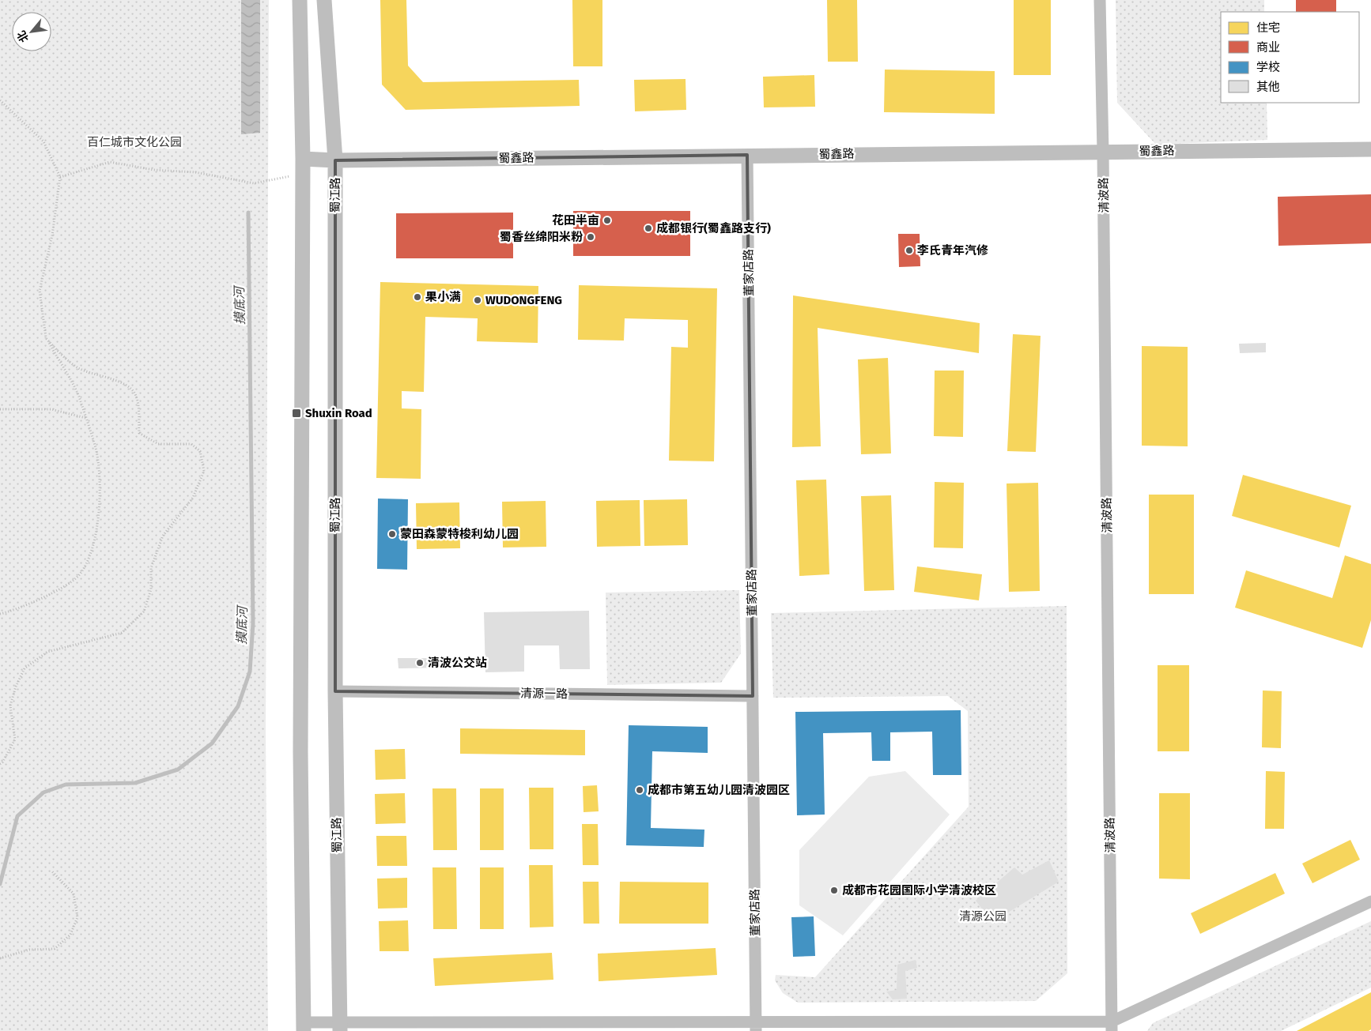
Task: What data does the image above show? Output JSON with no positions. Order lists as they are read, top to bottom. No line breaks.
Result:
{"streets":{"street":["蜀鑫路","蜀江路","清波路","董家店路","清源一路"]},"crossings":[["蜀鑫路","蜀江路"],["蜀鑫路","清波路"],["蜀鑫路","董家店路"],["蜀江路","清源一路"],["董家店路","清源一路"]],"water":["摸底河"],"parks":["百仁城市文化公园","清源公园"],"places":{"other":["花田半亩","成都银行(蜀鑫路支行)","蜀香丝绵阳米粉","李氏青年汽修","果小满","WUDONGFENG","蒙田森蒙特梭利幼儿园","清波公交站","成都市第五幼儿园清波园区","成都市花园国际小学清波校区"],"transit":["Shuxin Road"]},"legend":["住宅","商业","学校","其他"],"north":"bottom left"}
